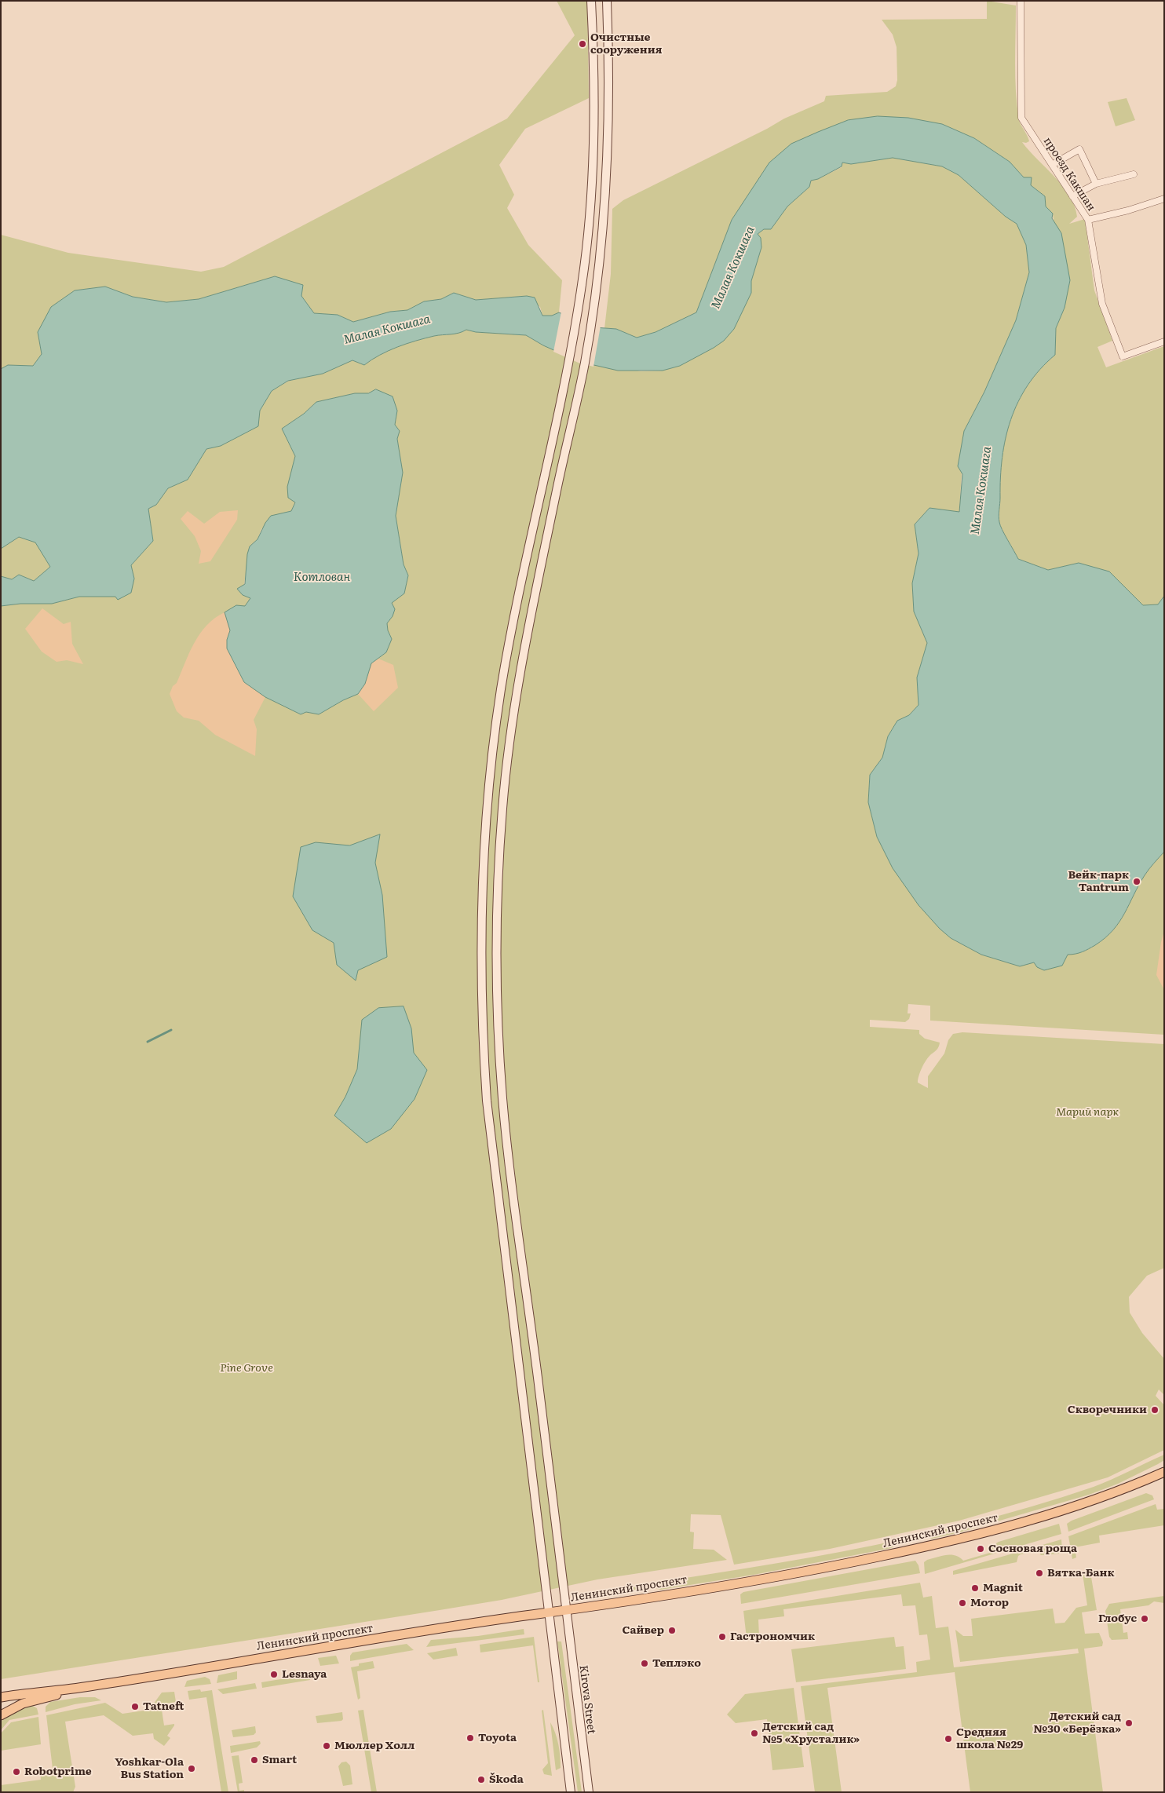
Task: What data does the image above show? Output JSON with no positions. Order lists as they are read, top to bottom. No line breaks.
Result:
{"streets":{"main road":["Ленинский проспект","Kirova Street"],"street":["проезд Какшан"]},"crossings":[["Ленинский проспект","Kirova Street"]],"water":["Малая Кокшага","Котлован"],"parks":["Марий парк","Pine Grove"],"places":["Очистные сооружения","Вейк-парк Tantrum","Скворечники","Сосновая роща","Вятка-Банк","Magnit","Мотор","Глобус","Сайвер","Гастрономчик","Теплэко","Lesnaya","Tatneft","Детский сад №30 «Берёзка»","Детский сад №5 «Хрусталик»","Toyota","Средняя школа №29","Мюллер Холл","Smart","Yoshkar-Ola Bus Station","Robotprime","Škoda"]}
